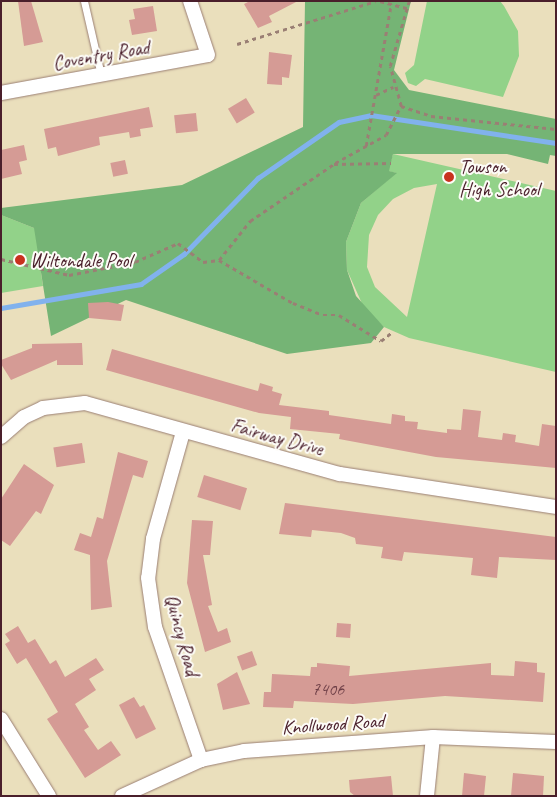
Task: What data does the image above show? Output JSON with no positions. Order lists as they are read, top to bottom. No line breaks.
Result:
{"streets":{"street":["Coventry Road","Fairway Drive","Quincy Road","Knollwood Road"]},"crossings":[["Fairway Drive","Quincy Road"],["Quincy Road","Knollwood Road"]],"places":["Towson High School","Wiltondale Pool"],"house_numbers":["7406"]}
